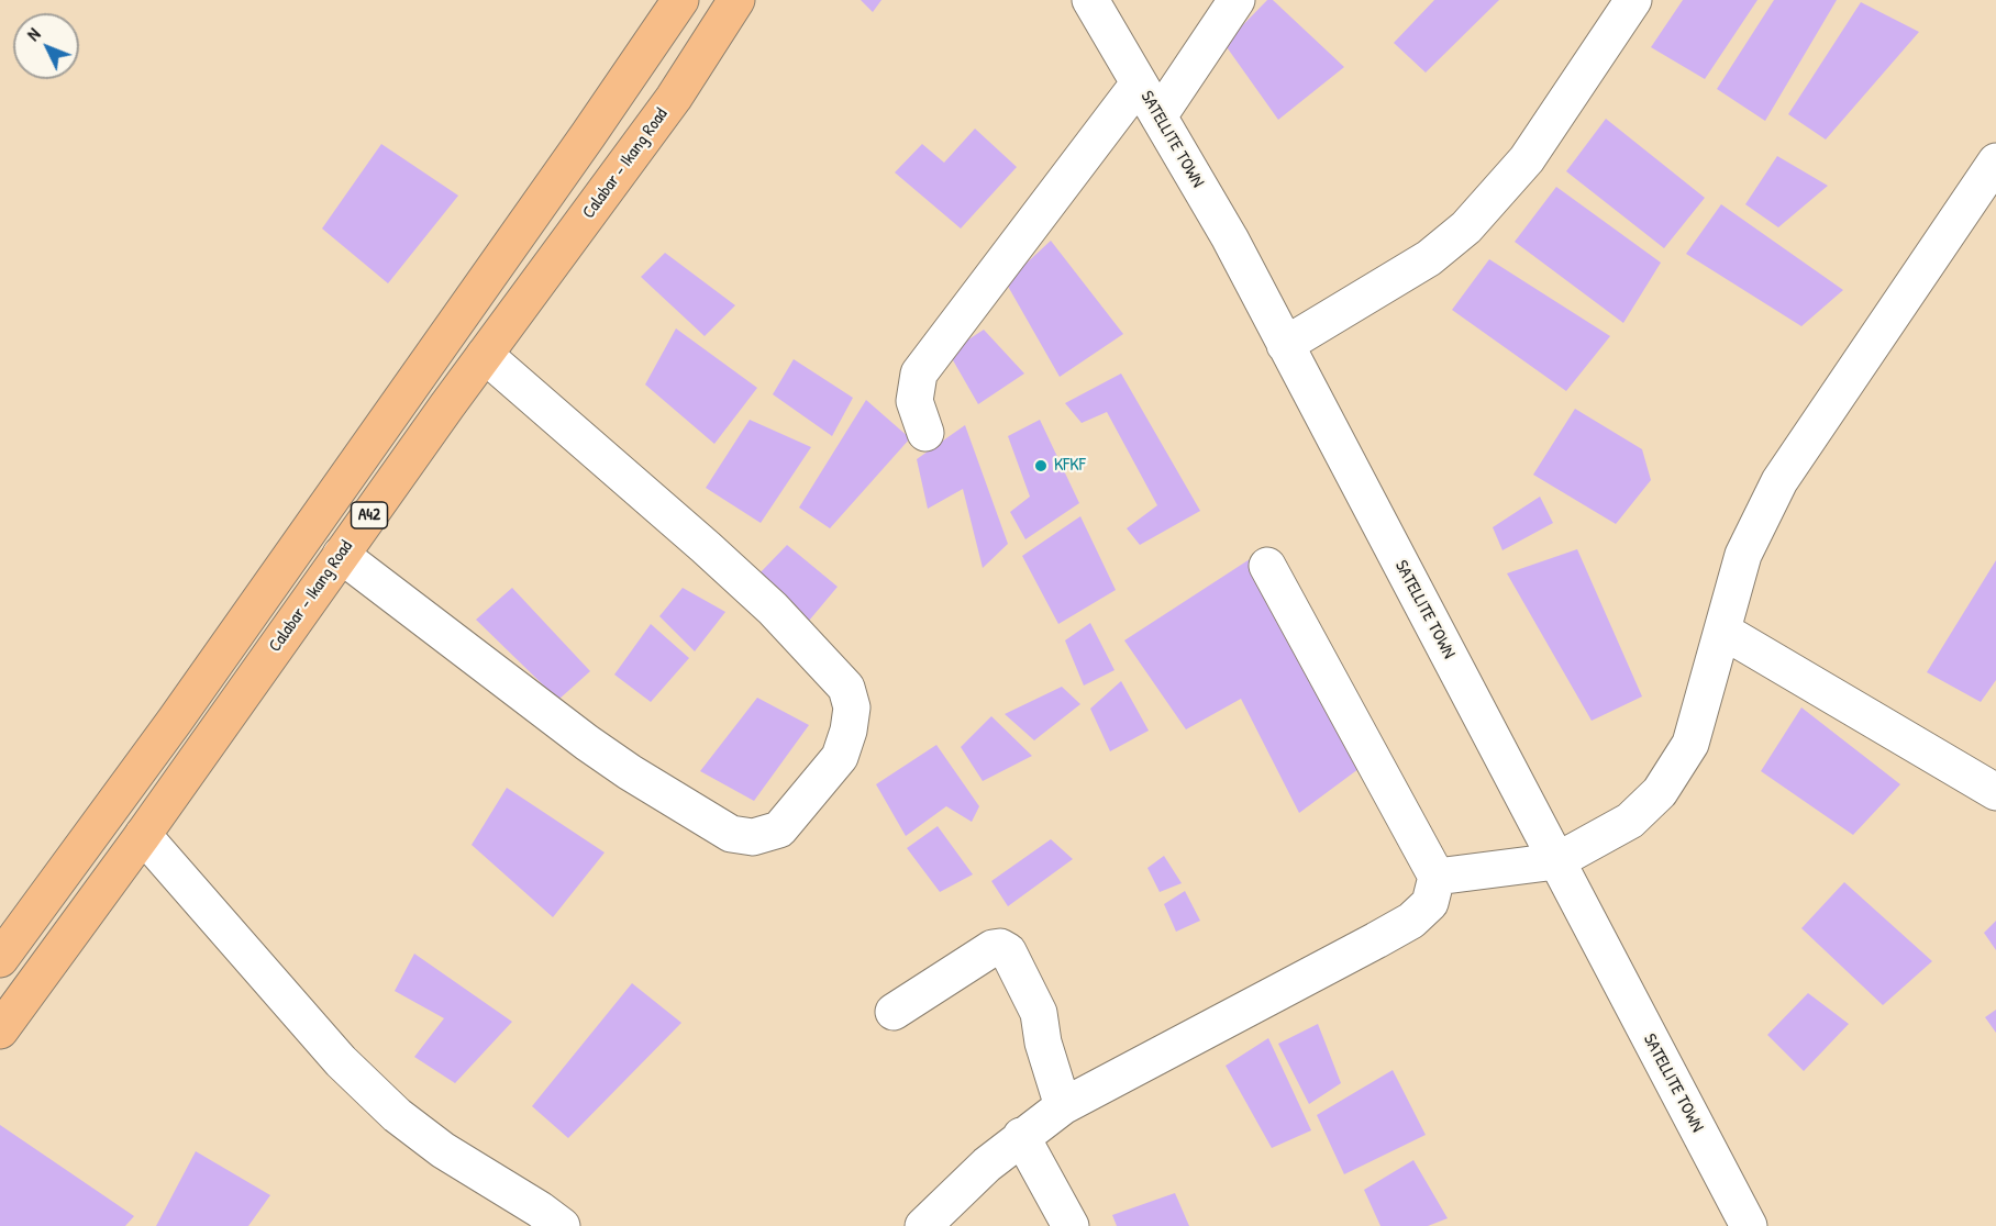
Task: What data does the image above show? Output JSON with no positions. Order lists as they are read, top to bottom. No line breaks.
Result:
{"streets":{"main road":["Calabar - Ikang Road","A42"],"street":["SATELLITE TOWN"]},"places":["KFKF"],"north":"top left"}
